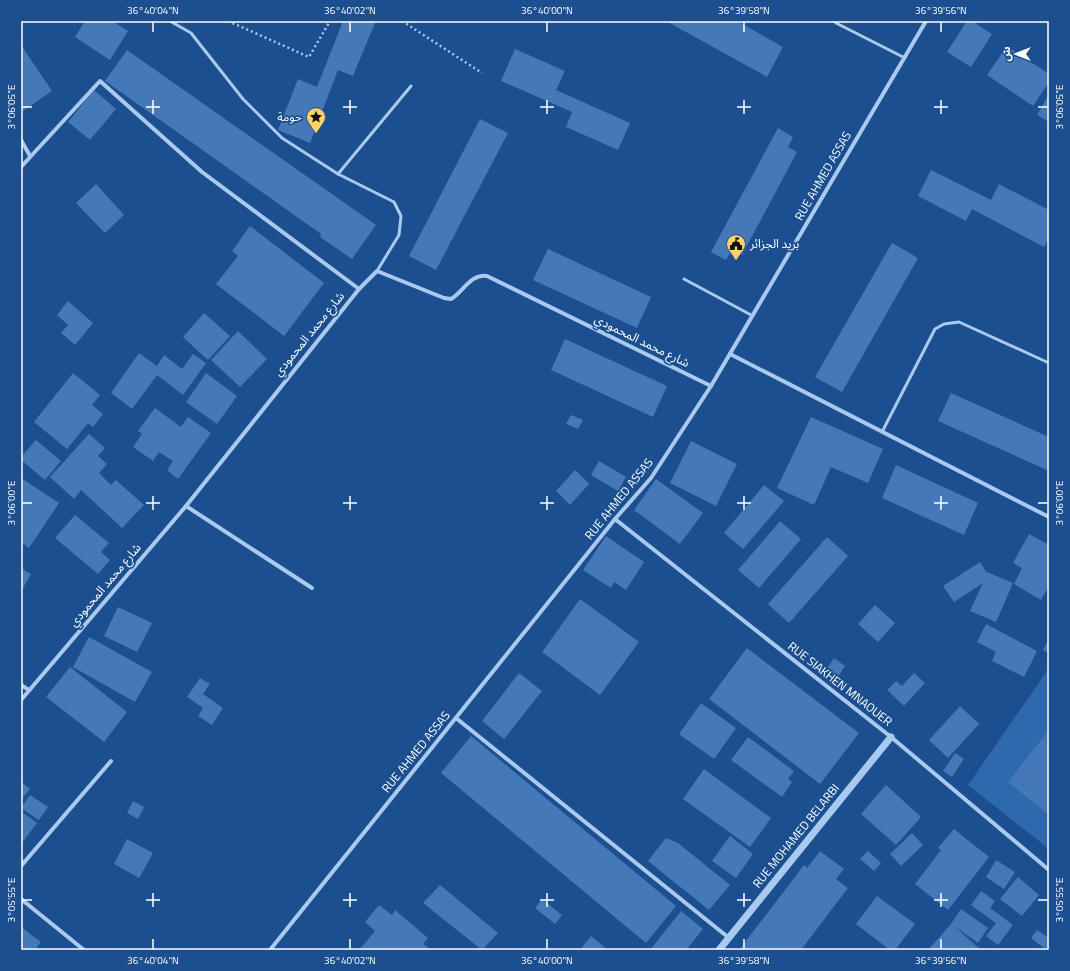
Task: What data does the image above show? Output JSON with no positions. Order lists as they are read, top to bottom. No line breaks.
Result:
{"streets":{"street":["RUE AHMED ASSAS","شارع محمد المحمودي","RUE SIAKHEN MNAOUER","RUE MOHAMED BELARBI"]},"crossings":[["RUE AHMED ASSAS","شارع محمد المحمودي"],["RUE AHMED ASSAS","RUE SIAKHEN MNAOUER"],["RUE SIAKHEN MNAOUER","RUE MOHAMED BELARBI"]],"places":{"place":["حومة"],"public building":["بريد الجزائر"]},"north":"left","coordinates":["36°40'04\"N","36°40'02\"N","36°40'00\"N","36°39'58\"N","36°39'56\"N","3°06'05\"E","3°06'00\"E","3°05'55\"E"]}
